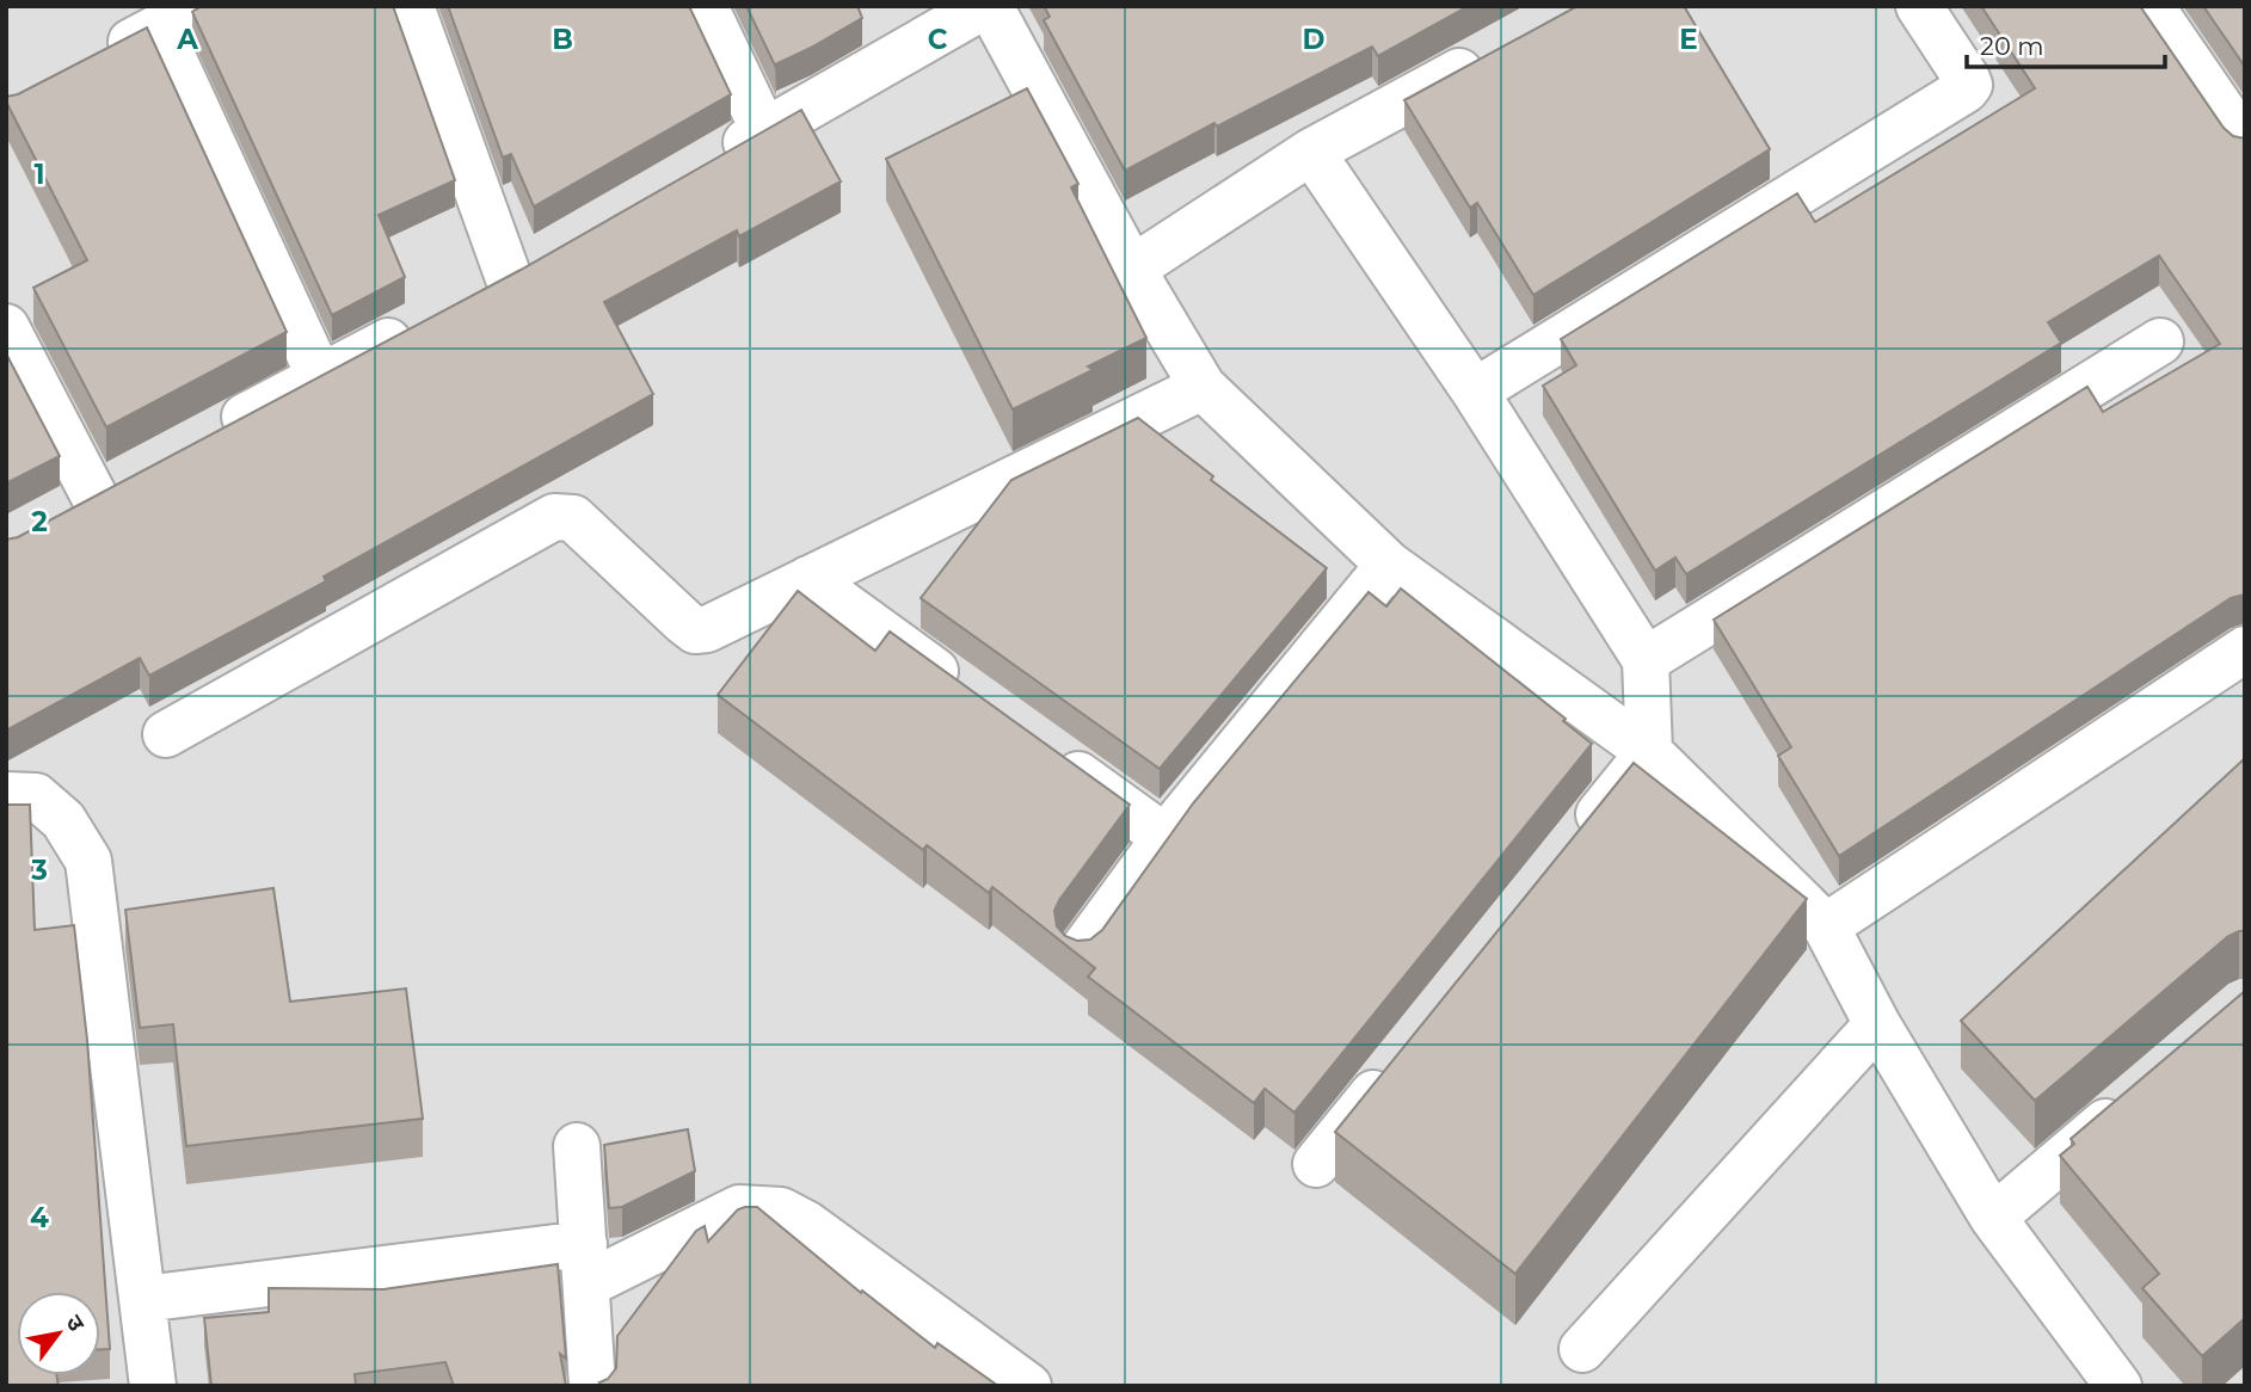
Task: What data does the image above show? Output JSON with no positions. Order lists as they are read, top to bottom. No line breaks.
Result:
{"scale_bar":"20 m","north":"top right","grid":{"columns":["A","B","C","D","E"],"rows":["1","2","3","4"]}}
